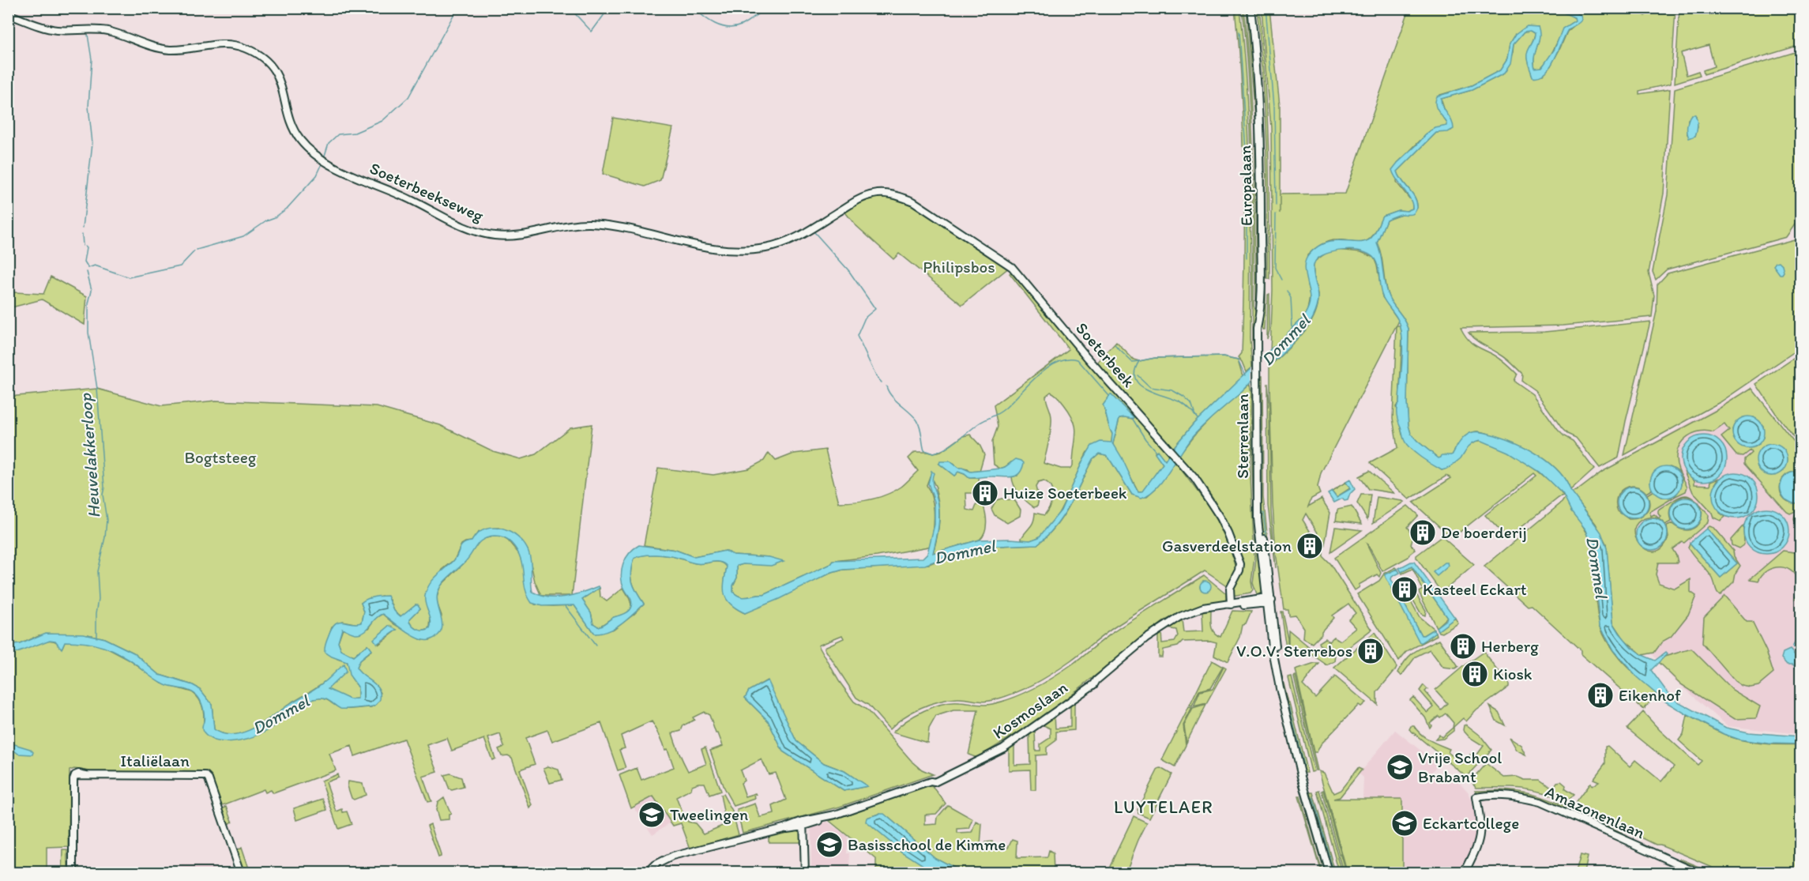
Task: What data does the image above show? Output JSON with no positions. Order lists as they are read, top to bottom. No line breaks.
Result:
{"streets":{"street":["Europalaan","Soeterbeekseweg","Soeterbeek","Sterrenlaan","Kosmoslaan","Italiëlaan","Amazonenlaan"]},"crossings":[["Europalaan","Sterrenlaan"],["Soeterbeekseweg","Soeterbeek"],["Soeterbeek","Kosmoslaan"],["Sterrenlaan","Kosmoslaan"]],"districts":["LUYTELAER"],"water":["Dommel","Heuvelakkerloop"],"parks":["Philipsbos","Bogtsteeg"],"places":{"building":["Huize Soeterbeek","De boerderij","Gasverdeelstation","Kasteel Eckart","Herberg","V.O.V. Sterrebos","Kiosk","Eikenhof"],"school or university":["Vrije School Brabant","Tweelingen","Eckartcollege","Basisschool de Kimme"]}}
